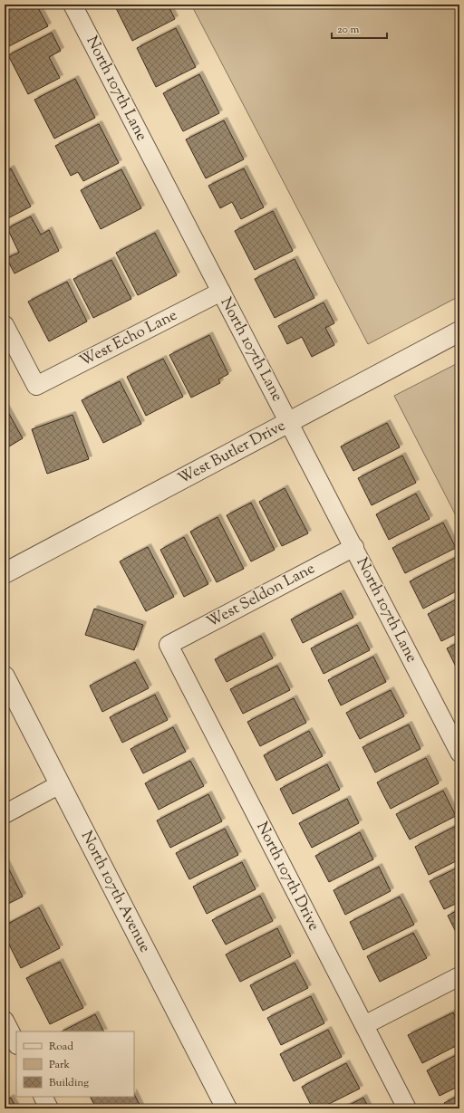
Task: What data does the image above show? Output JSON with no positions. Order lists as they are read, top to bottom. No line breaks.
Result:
{"streets":{"street":["North 107th Lane","West Echo Lane","West Butler Drive","West Seldon Lane","North 107th Drive","North 107th Avenue"]},"crossings":[["North 107th Lane","West Echo Lane"],["North 107th Lane","West Butler Drive"],["North 107th Lane","West Seldon Lane"],["West Seldon Lane","North 107th Drive"]],"legend":["Road","Park","Building"],"scale_bar":"20 m"}
